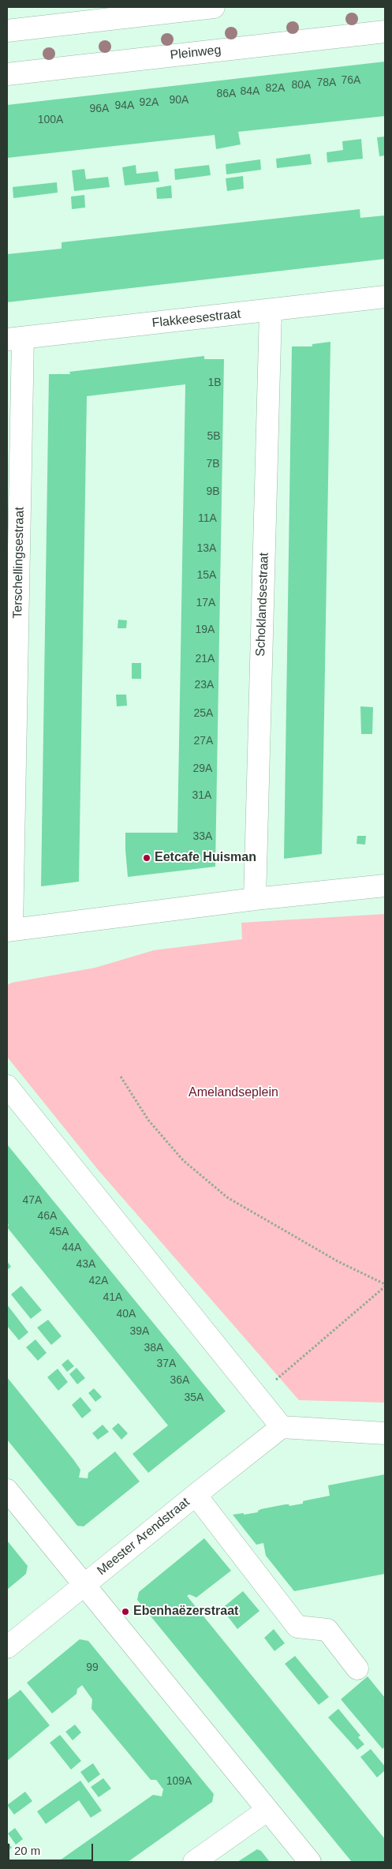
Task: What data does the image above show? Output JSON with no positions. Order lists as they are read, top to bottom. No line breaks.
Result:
{"streets":{"street":["Pleinweg","Flakkeesestraat","Terschellingsestraat","Schoklandsestraat","Meester Arendstraat"]},"crossings":[["Flakkeesestraat","Terschellingsestraat"],["Flakkeesestraat","Schoklandsestraat"]],"parks":["Amelandseplein"],"places":["Eetcafe Huisman","Ebenhaëzerstraat"],"house_numbers":["76A","78A","80A","82A","84A","86A","90A","92A","94A","96A","100A","1B","5B","7B","9B","11A","13A","15A","17A","19A","21A","23A","25A","27A","29A","31A","33A","47A","46A","45A","44A","43A","42A","41A","40A","39A","38A","37A","36A","35A","99","109A"],"scale_bar":"20 m"}
